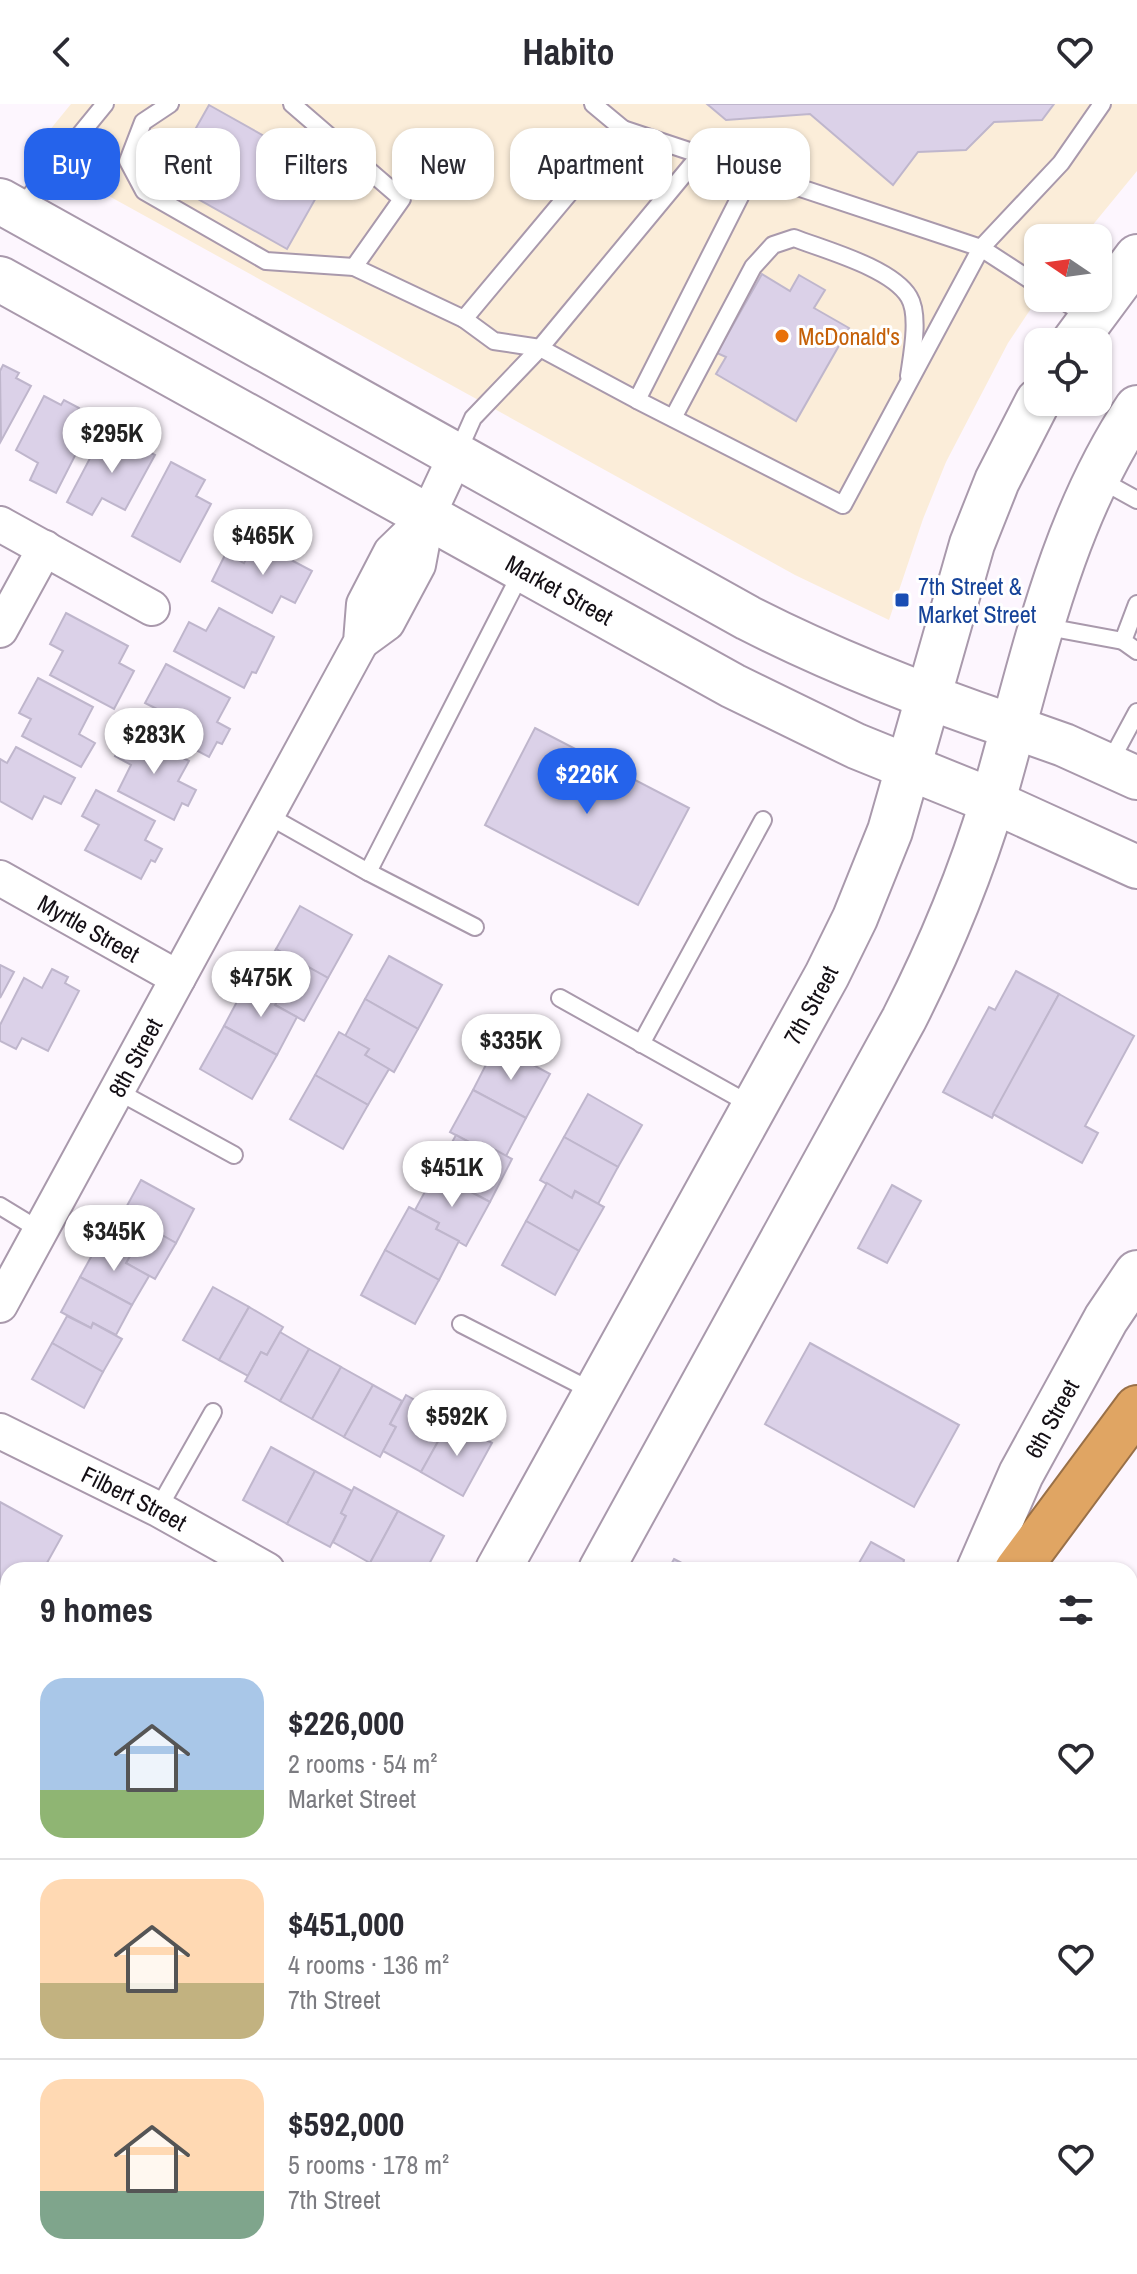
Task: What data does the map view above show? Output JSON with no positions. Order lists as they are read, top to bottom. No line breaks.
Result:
{"streets":{"main road":["Market Street","7th Street","6th Street"],"street":["Myrtle Street","8th Street","Filbert Street"]},"crossings":[["Market Street","7th Street"],["Market Street","8th Street"],["Myrtle Street","8th Street"]],"places":{"other":["McDonald's"],"transit":["7th Street & Market Street"]},"north":"left","page":{"header":"Habito","chip":["Buy","Rent","Filters","New","Apartment","House"],"price":["$295K","$465K","$283K","$226K","$475K","$335K","$451K","$345K","$592K"],"heading":"9 homes","list":[{"name":"$226,000","note":"2 rooms · 54 m² · Market Street"},{"name":"$451,000","note":"4 rooms · 136 m² · 7th Street"},{"name":"$592,000","note":"5 rooms · 178 m² · 7th Street"}]}}
